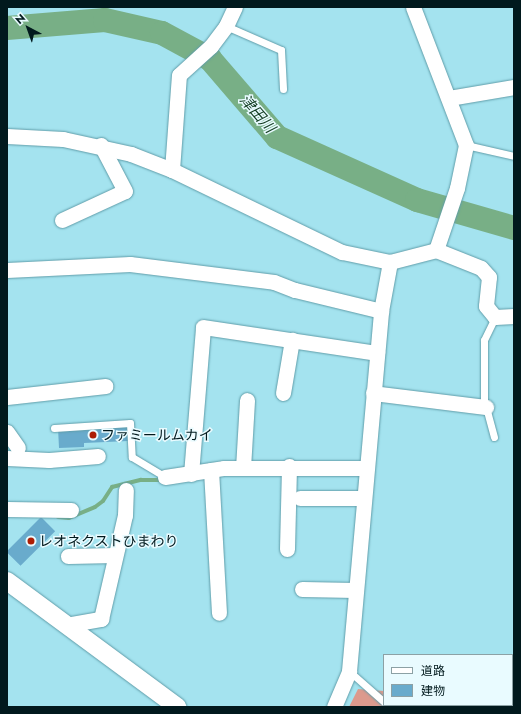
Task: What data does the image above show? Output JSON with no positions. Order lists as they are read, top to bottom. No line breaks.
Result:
{"water":["津田川"],"places":["ファミールムカイ","レオネクストひまわり"],"legend":["道路","建物"],"north":"top left"}
